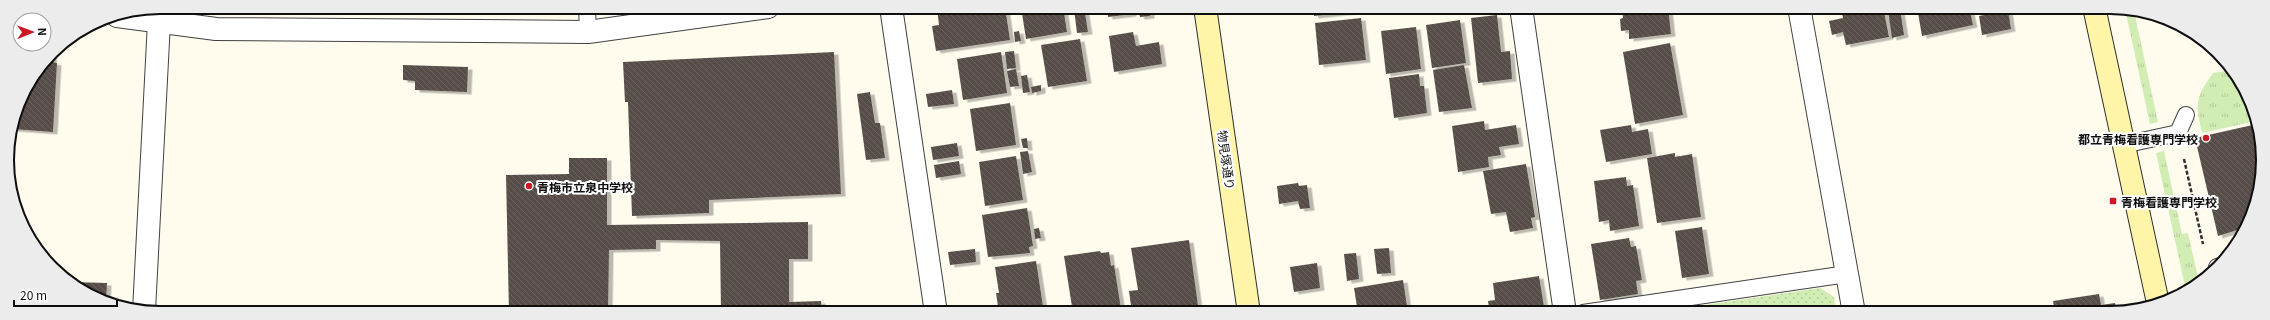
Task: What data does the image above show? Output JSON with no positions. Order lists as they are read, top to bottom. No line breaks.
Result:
{"streets":{"street":["物見塚通り"]},"places":{"other":["都立青梅看護専門学校","青梅市立泉中学校"],"transit":["青梅看護専門学校"]},"scale_bar":"20 m","north":"right"}
